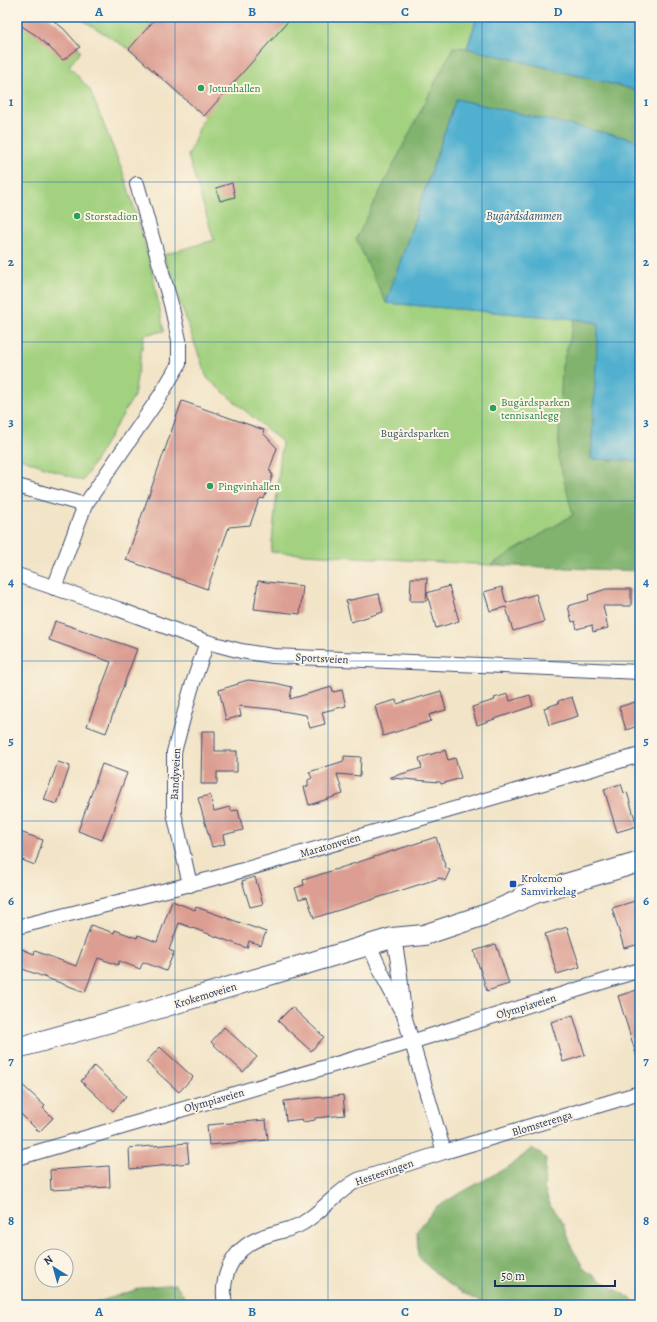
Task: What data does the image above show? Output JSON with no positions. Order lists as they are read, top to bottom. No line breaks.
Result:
{"streets":{"main road":["Krokemoveien"],"street":["Sportsveien","Bandyveien","Maratonveien","Olympiaveien","Blomsterenga","Hestesvingen"]},"crossings":[["Sportsveien","Bandyveien"],["Bandyveien","Maratonveien"],["Blomsterenga","Hestesvingen"]],"water":["Bugårdsdammen"],"parks":["Bugårdsparken"],"places":{"other":["Jotunhallen","Storstadion","Bugårdsparken tennisanlegg","Pingvinhallen"],"transit":["Krokemo Samvirkelag"]},"scale_bar":"50 m","north":"top left","grid":{"columns":["A","B","C","D"],"rows":["1","2","3","4","5","6","7","8"]}}
